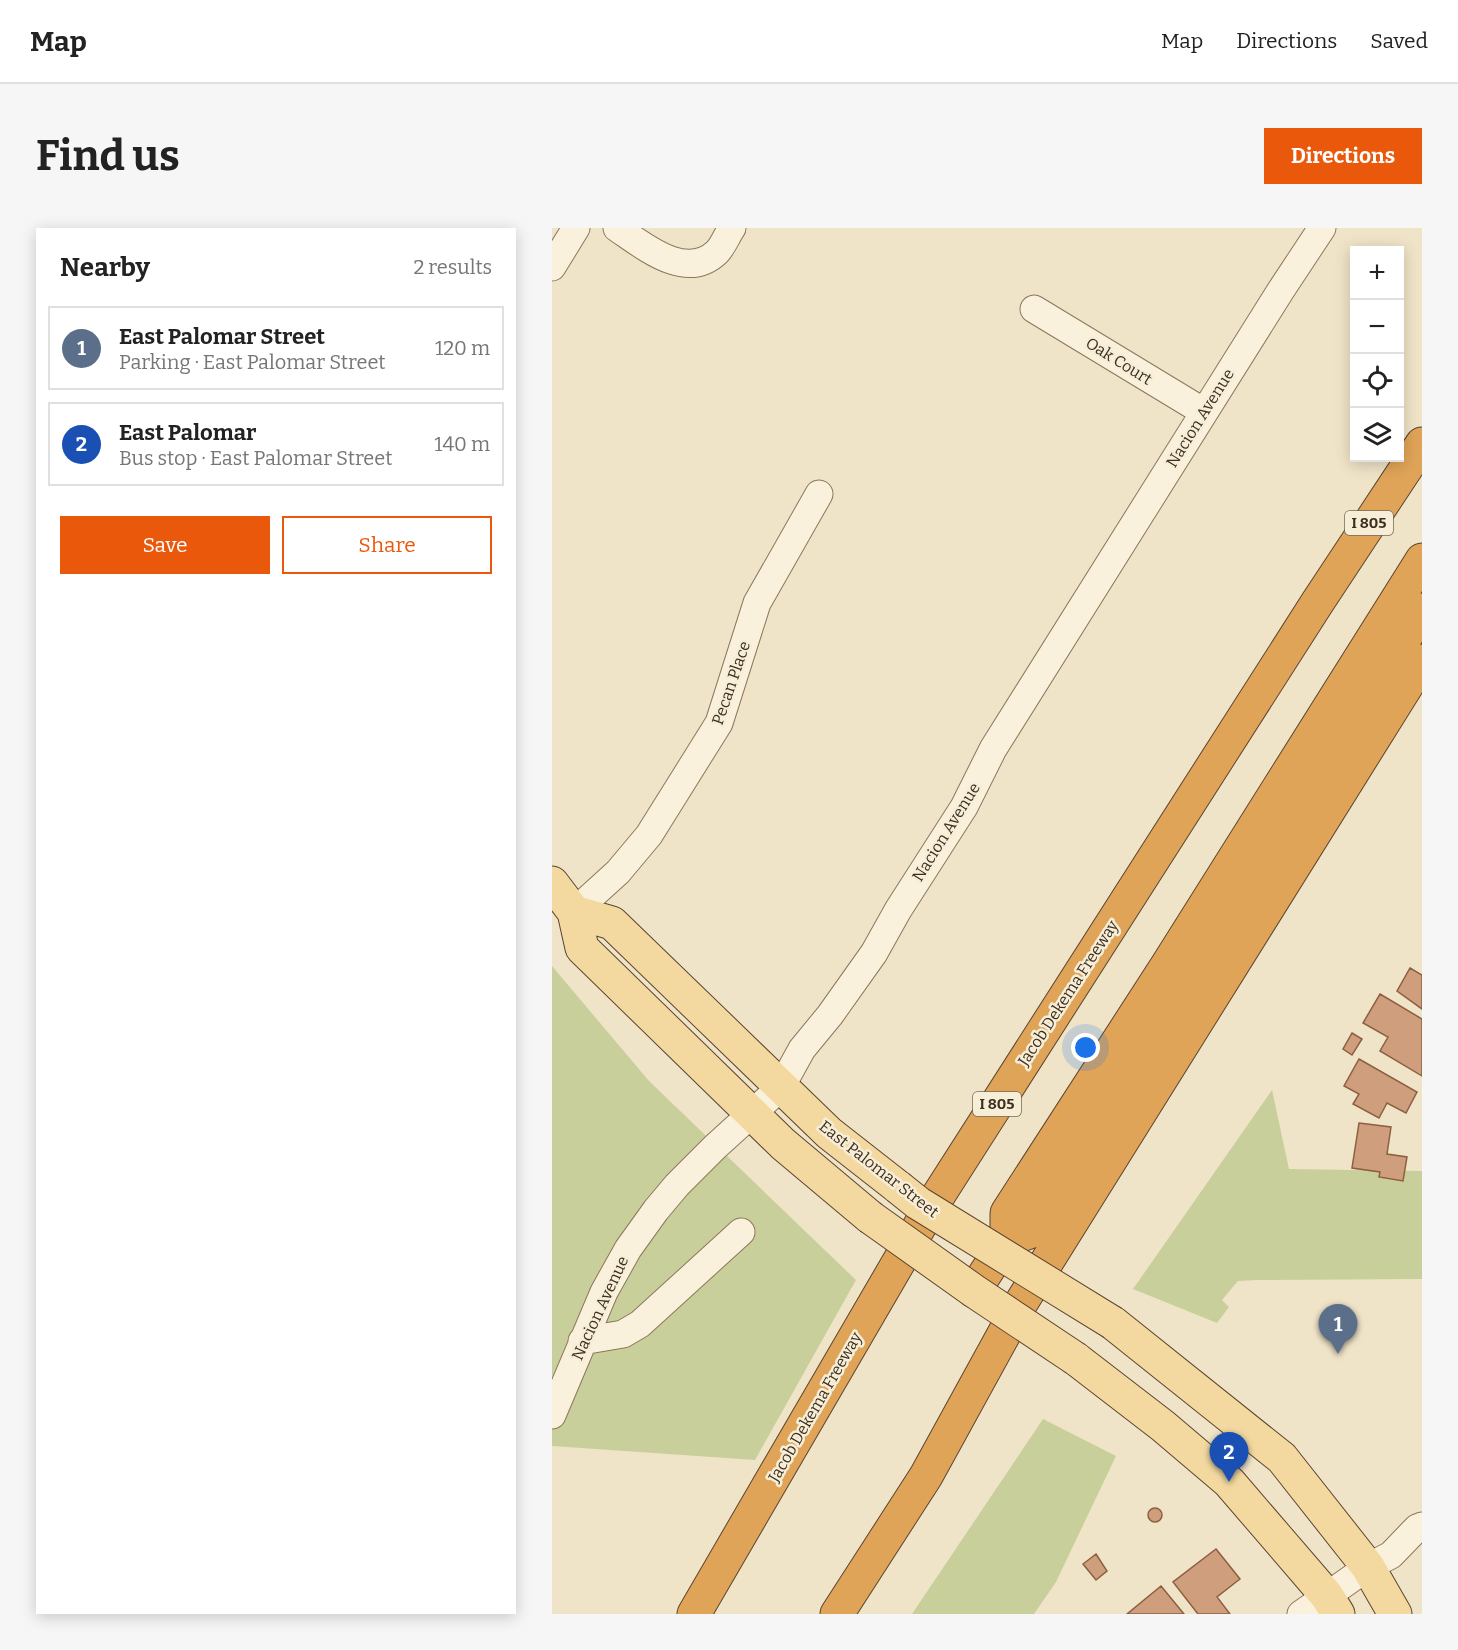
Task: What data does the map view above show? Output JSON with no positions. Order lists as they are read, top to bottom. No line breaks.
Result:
{"streets":{"highway":["I 805","Jacob Dekema Freeway"],"main road":["East Palomar Street"],"street":["Oak Court","Nacion Avenue","Pecan Place"]},"crossings":[["Oak Court","Nacion Avenue"],["Nacion Avenue","East Palomar Street"],["Pecan Place","East Palomar Street"]],"page":{"header":"Map","nav":["Map","Directions","Saved"],"buttons":["Directions",["Save","Share"]],"title":"Find us","heading":["Nearby","2 results"],"map_buttons":["+","−"],"list":[{"mark":"1","name":"East Palomar Street","note":"Parking · East Palomar Street","value":"120 m"},{"mark":"2","name":"East Palomar","note":"Bus stop · East Palomar Street","value":"140 m"}],"pins":["1","2"]}}
